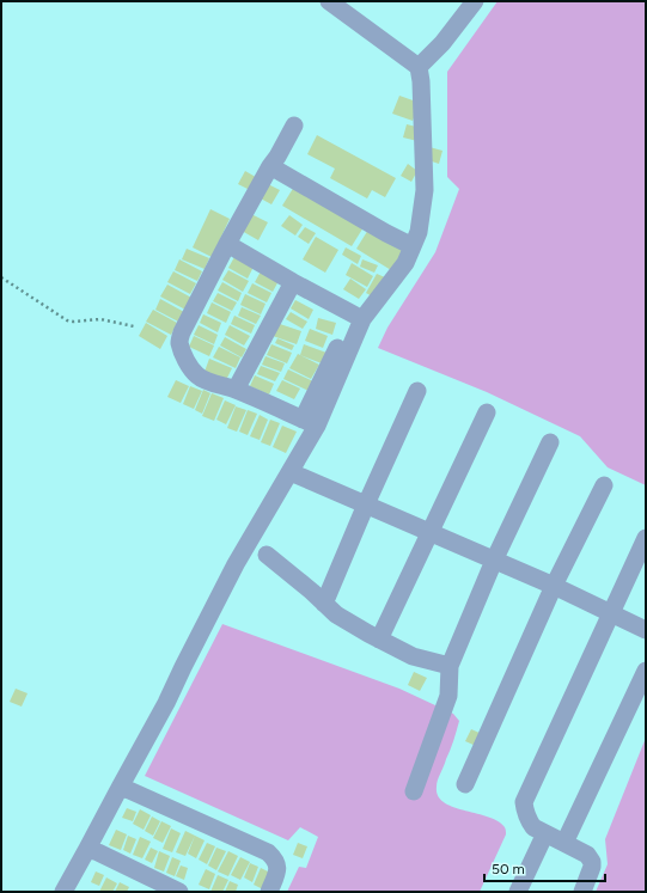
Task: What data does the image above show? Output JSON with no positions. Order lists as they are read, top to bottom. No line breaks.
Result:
{"scale_bar":"50 m"}
